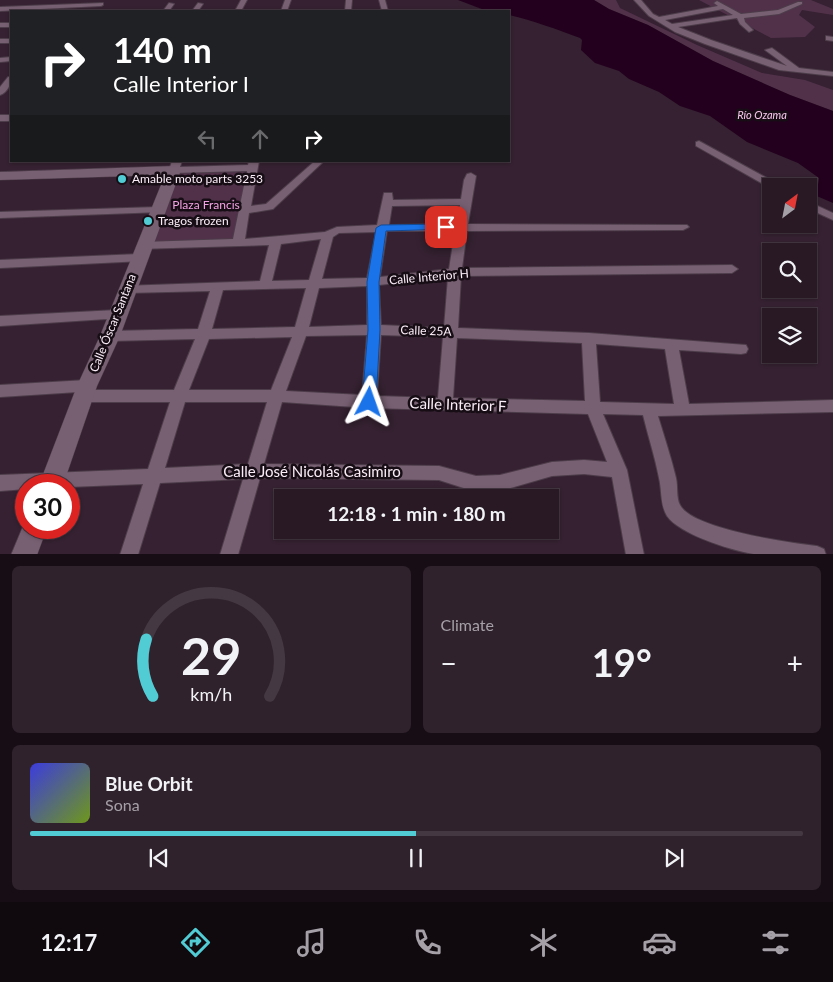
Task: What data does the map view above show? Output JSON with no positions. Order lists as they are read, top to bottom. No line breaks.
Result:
{"streets":{"street":["Calle Interior H","Calle Óscar Santana","Calle 25A","Calle Interior F","Calle José Nicolás Casimiro"]},"crossings":[["Calle Interior H","Calle Óscar Santana"],["Calle Óscar Santana","Calle 25A"],["Calle Óscar Santana","Calle Interior F"]],"water":["Río Ozama"],"parks":["Plaza Francis"],"places":["Amable moto parts 3253","Tragos frozen"],"north":"top right","page":{"turn":["140 m","Calle Interior I"],"limit":"30","trip":"12:18 · 1 min · 180 m","tile":"Climate","heat":["−","19°","+"],"song":["Blue Orbit","Sona"],"tabs":"12:17","gauge":["29","km/h"]}}
